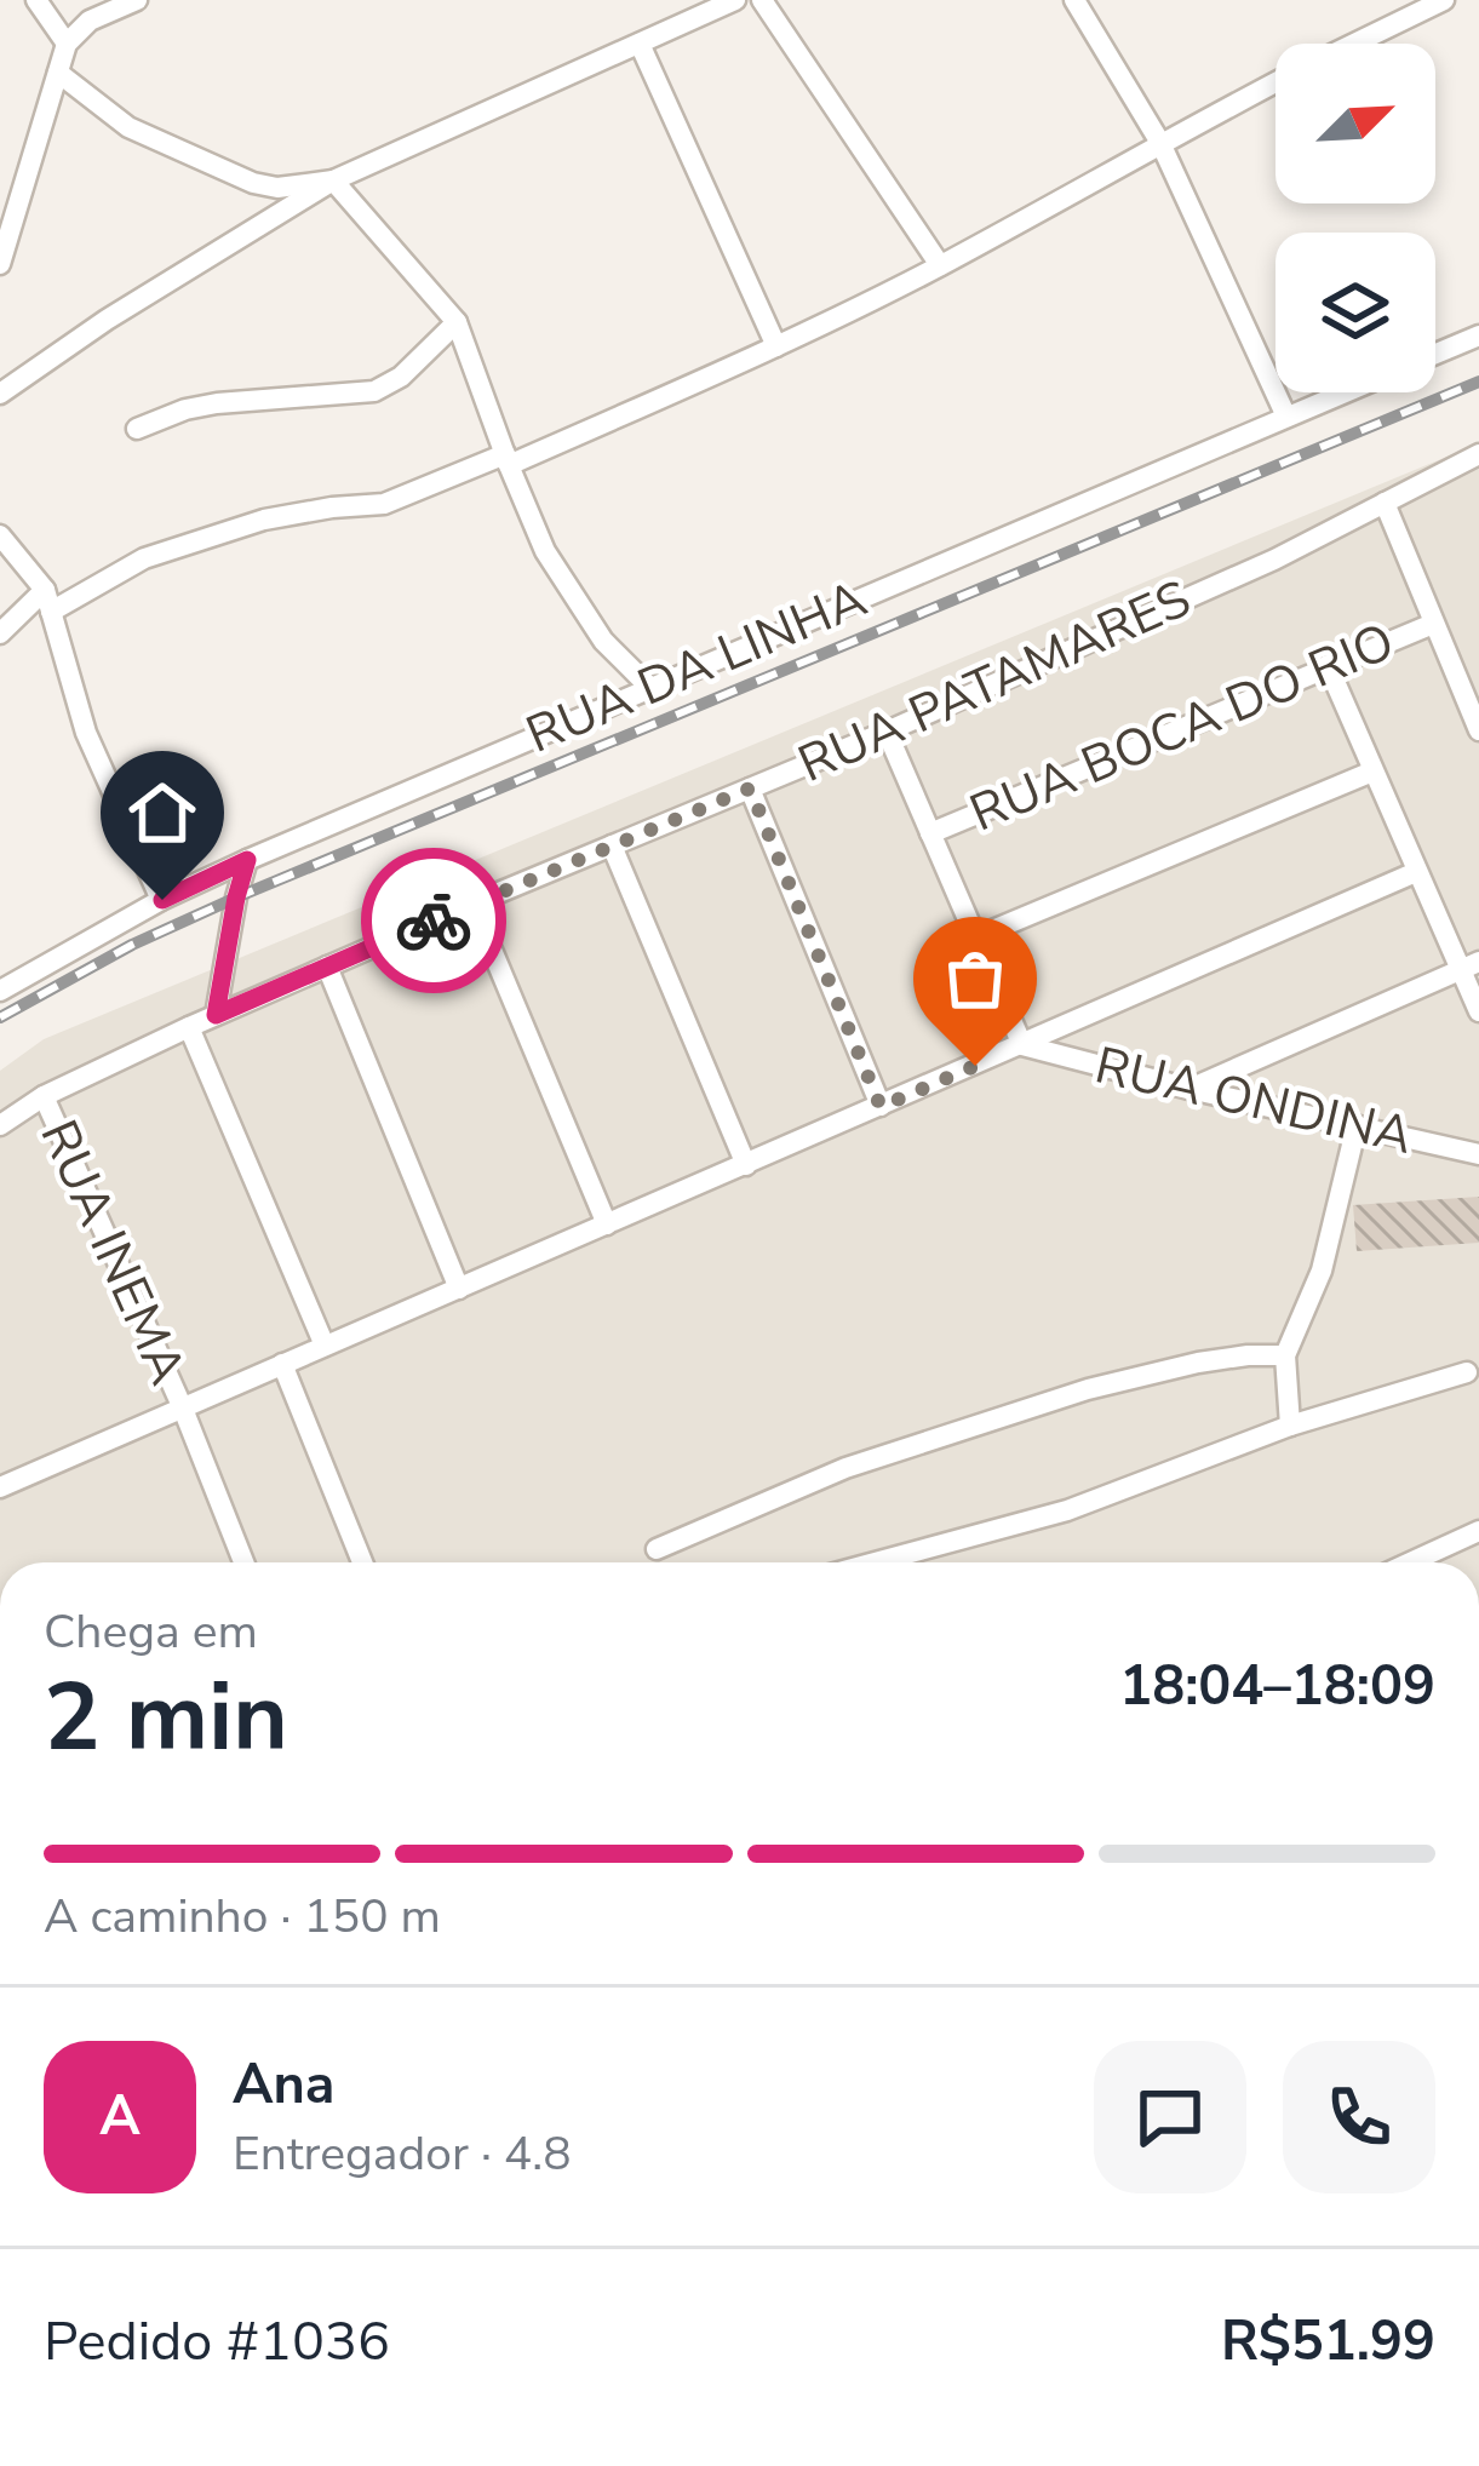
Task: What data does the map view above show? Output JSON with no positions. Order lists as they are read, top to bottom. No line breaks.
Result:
{"streets":{"street":["RUA DA LINHA","RUA PATAMARES","RUA BOCA DO RIO","RUA ONDINA","RUA INEMA"]},"crossings":[["RUA PATAMARES","RUA ONDINA"],["RUA PATAMARES","RUA INEMA"],["RUA BOCA DO RIO","RUA ONDINA"]],"north":"top right","page":{"heading":["2 min","Chega em","18:04–18:09"],"panel":["Ana","Entregador · 4.8","Pedido #1036","R$51.99"],"bar":"A caminho · 150 m","round":"A"}}
